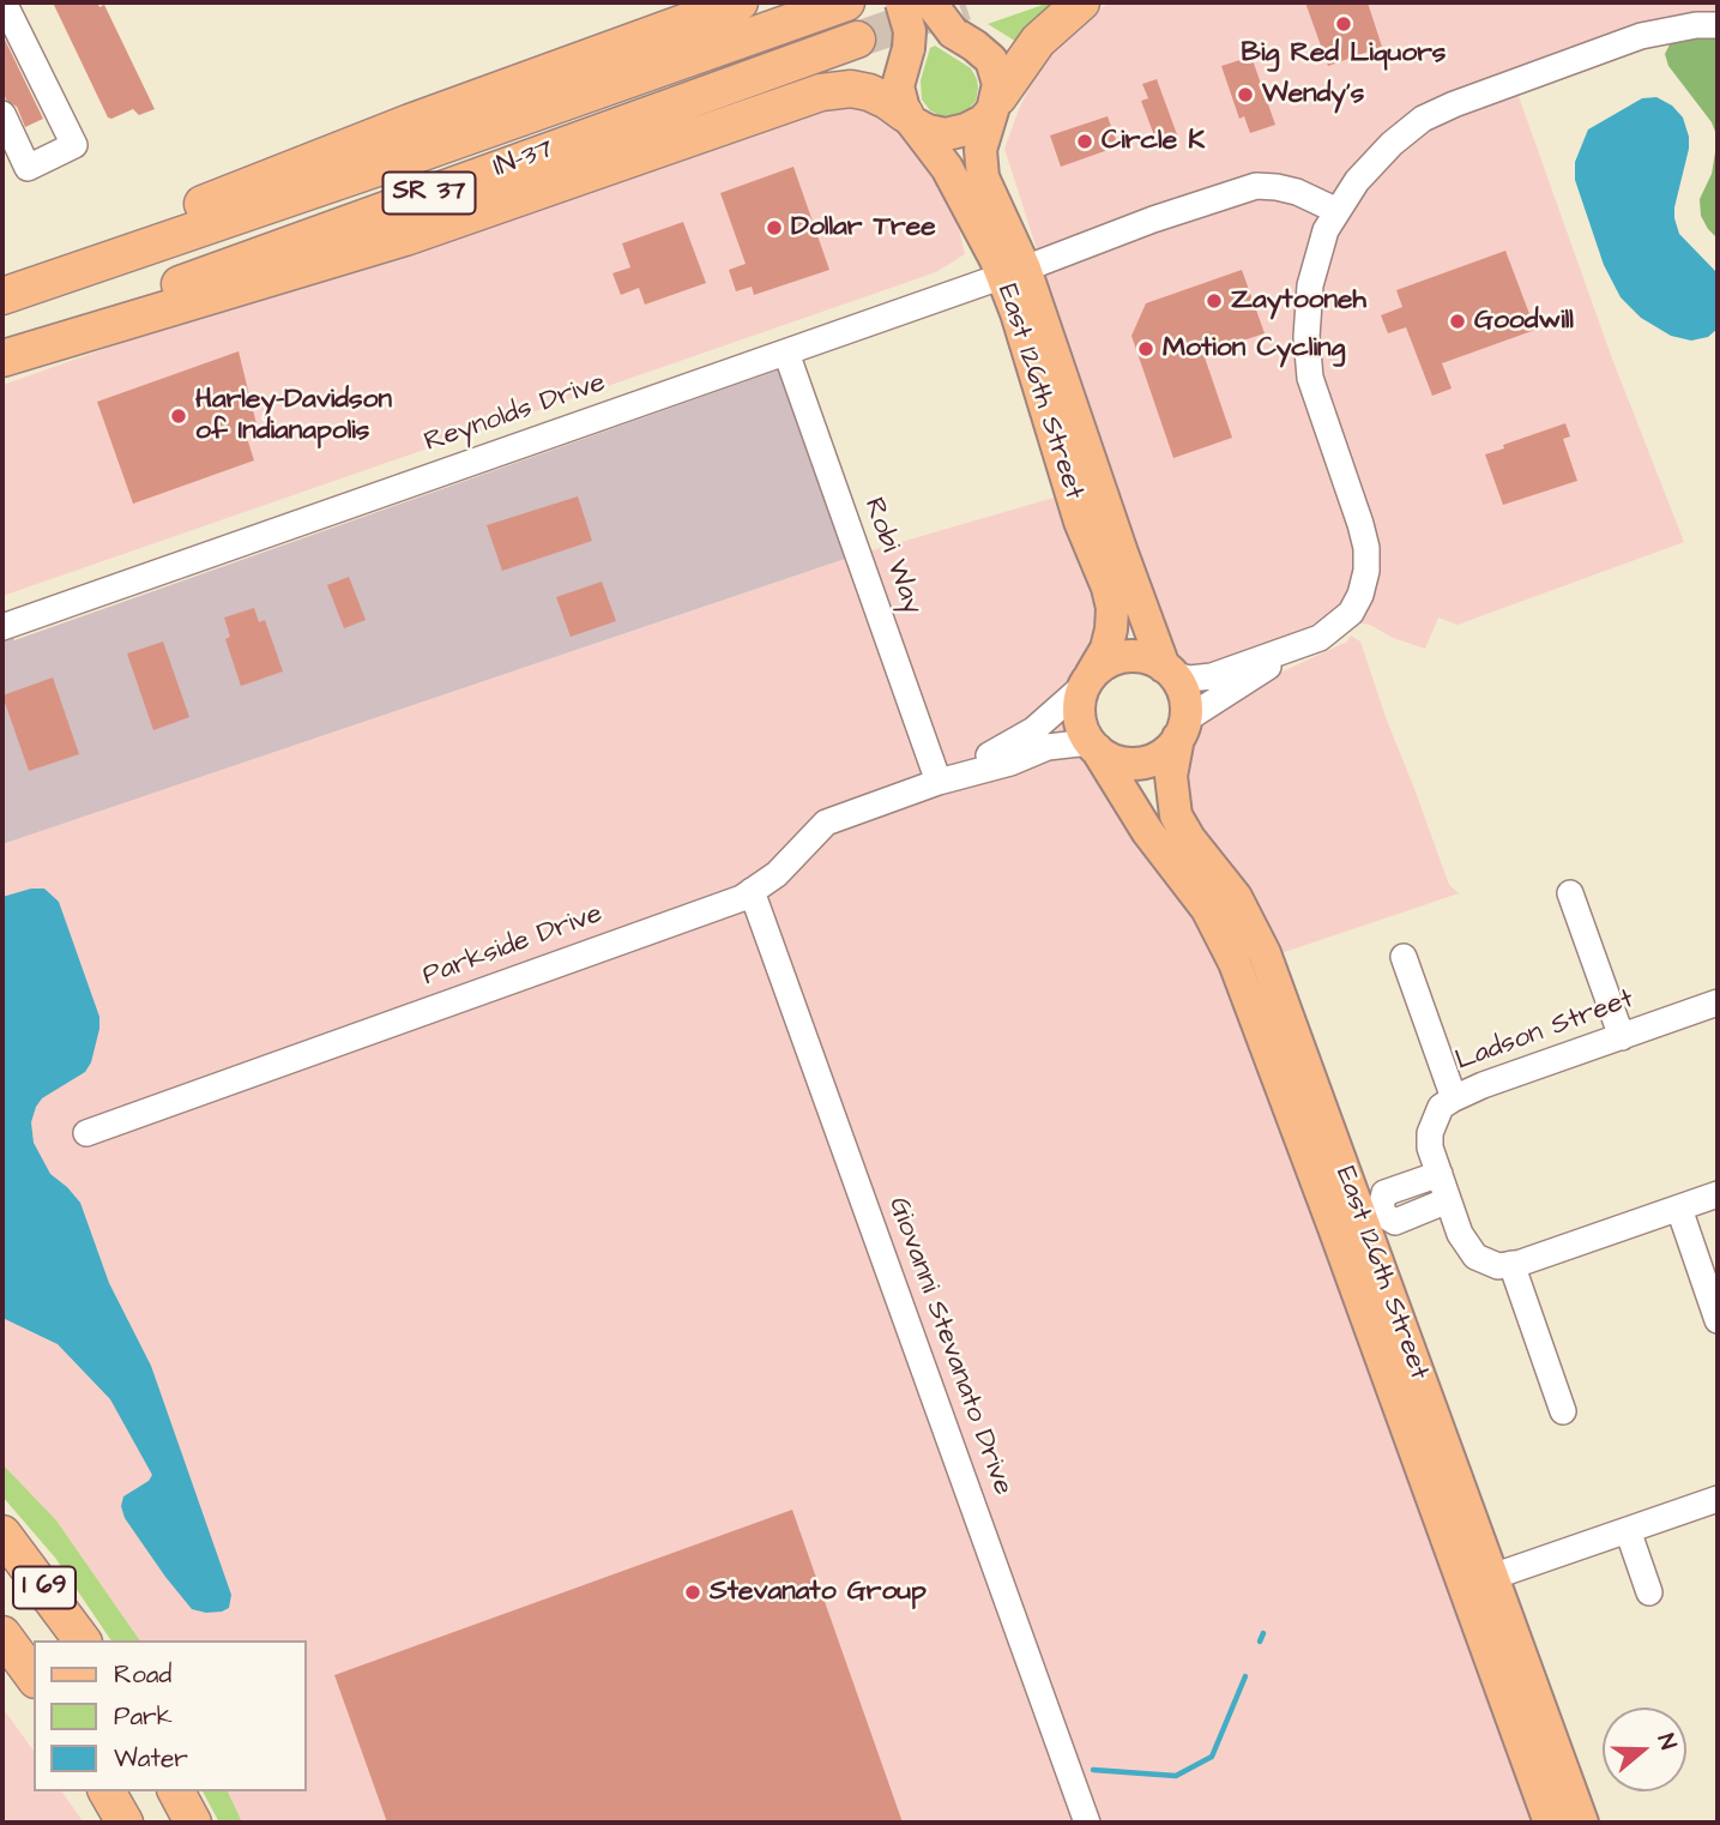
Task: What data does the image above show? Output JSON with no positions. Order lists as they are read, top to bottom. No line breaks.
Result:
{"streets":{"highway":["IN-37","SR 37","I 69"],"main road":["East 126th Street"],"street":["Reynolds Drive","Robi Way","Parkside Drive","Ladson Street","Giovanni Stevanato Drive"]},"crossings":[["East 126th Street","Reynolds Drive"],["East 126th Street","Parkside Drive"],["Reynolds Drive","Robi Way"],["Robi Way","Parkside Drive"],["Parkside Drive","Giovanni Stevanato Drive"]],"places":["Big Red Liquors","Wendy's","Circle K","Dollar Tree","Zaytooneh","Goodwill","Motion Cycling","Harley-Davidson of Indianapolis","Stevanato Group"],"legend":["Road","Park","Water"],"north":"right"}
